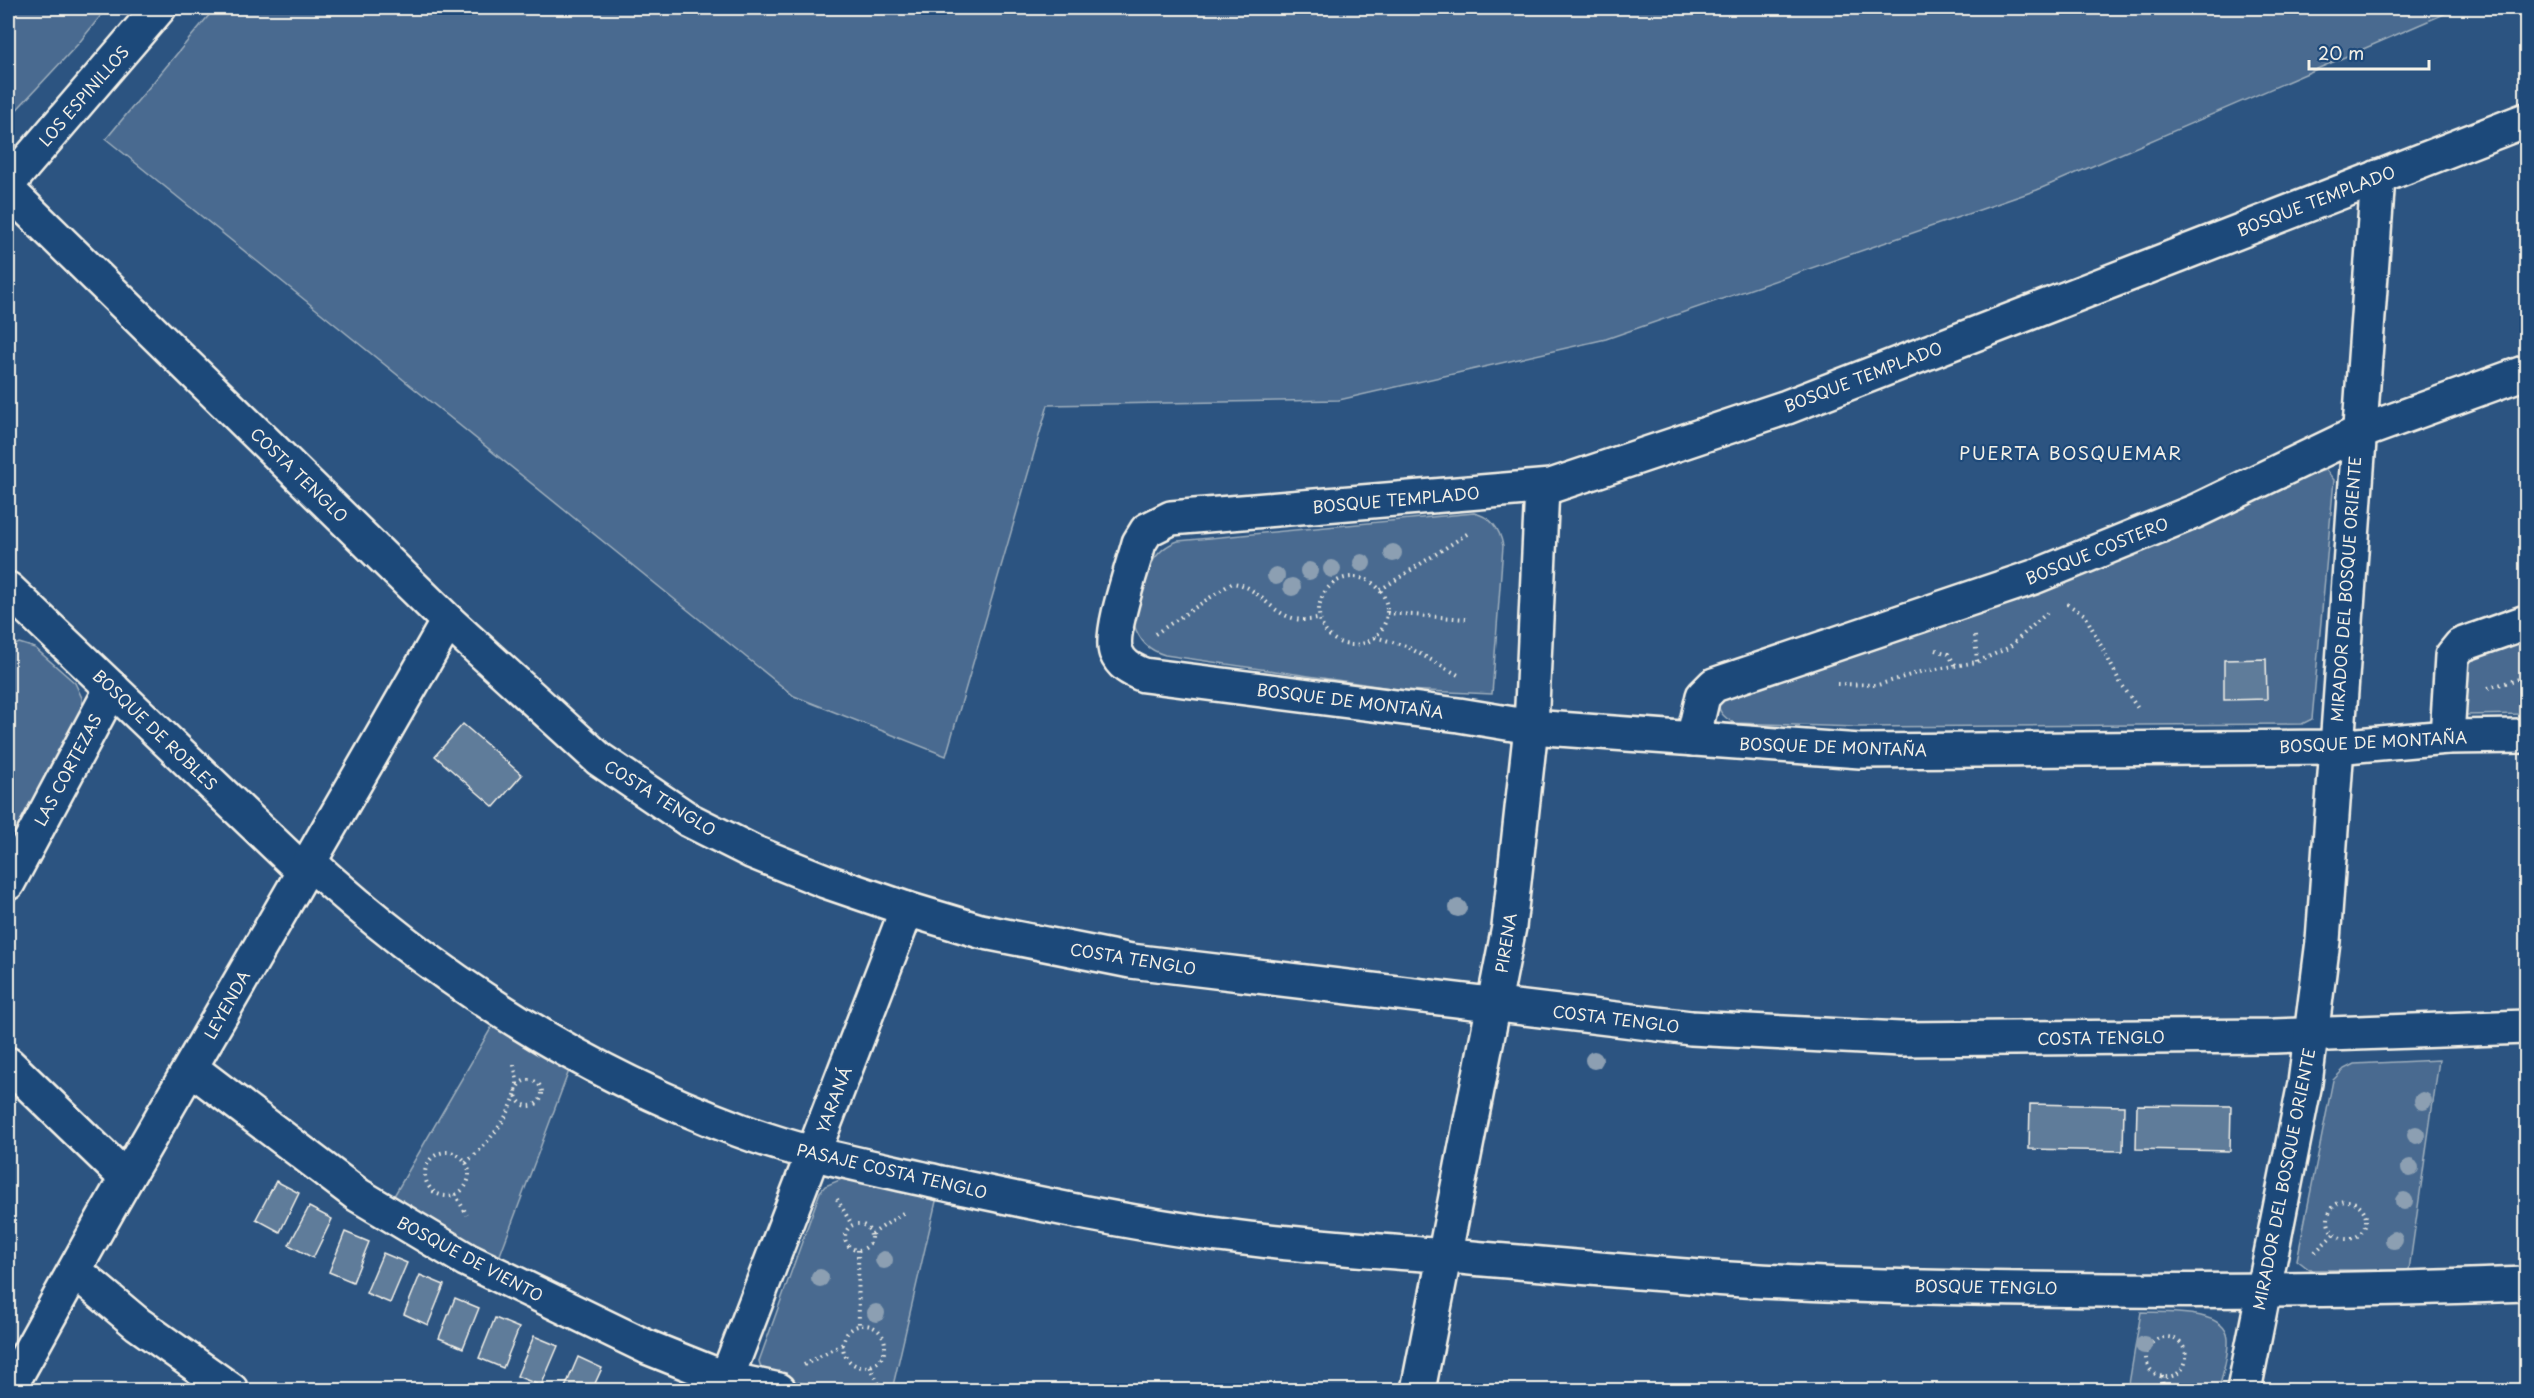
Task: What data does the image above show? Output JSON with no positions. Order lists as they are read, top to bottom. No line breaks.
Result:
{"streets":{"street":["LOS ESPINILLOS","BOSQUE TEMPLADO","COSTA TENGLO","BOSQUE COSTERO","MIRADOR DEL BOSQUE ORIENTE","BOSQUE DE MONTAÑA","BOSQUE DE ROBLES","LAS CORTEZAS","PIRENA","LEYENDA","YARANÁ","PASAJE COSTA TENGLO","BOSQUE DE VIENTO","BOSQUE TENGLO"]},"crossings":[["BOSQUE TEMPLADO","MIRADOR DEL BOSQUE ORIENTE"],["BOSQUE TEMPLADO","BOSQUE DE MONTAÑA"],["BOSQUE TEMPLADO","PIRENA"],["COSTA TENGLO","MIRADOR DEL BOSQUE ORIENTE"],["COSTA TENGLO","PIRENA"],["COSTA TENGLO","LEYENDA"],["COSTA TENGLO","YARANÁ"],["BOSQUE COSTERO","MIRADOR DEL BOSQUE ORIENTE"],["BOSQUE COSTERO","BOSQUE DE MONTAÑA"],["MIRADOR DEL BOSQUE ORIENTE","BOSQUE DE MONTAÑA"],["MIRADOR DEL BOSQUE ORIENTE","BOSQUE TENGLO"],["BOSQUE DE MONTAÑA","PIRENA"],["BOSQUE DE ROBLES","LAS CORTEZAS"],["BOSQUE DE ROBLES","LEYENDA"],["BOSQUE DE ROBLES","PASAJE COSTA TENGLO"],["PIRENA","PASAJE COSTA TENGLO"],["PIRENA","BOSQUE TENGLO"],["LEYENDA","PASAJE COSTA TENGLO"],["LEYENDA","BOSQUE DE VIENTO"],["YARANÁ","PASAJE COSTA TENGLO"],["YARANÁ","BOSQUE DE VIENTO"],["PASAJE COSTA TENGLO","BOSQUE TENGLO"]],"districts":["PUERTA BOSQUEMAR"],"scale_bar":"20 m"}
